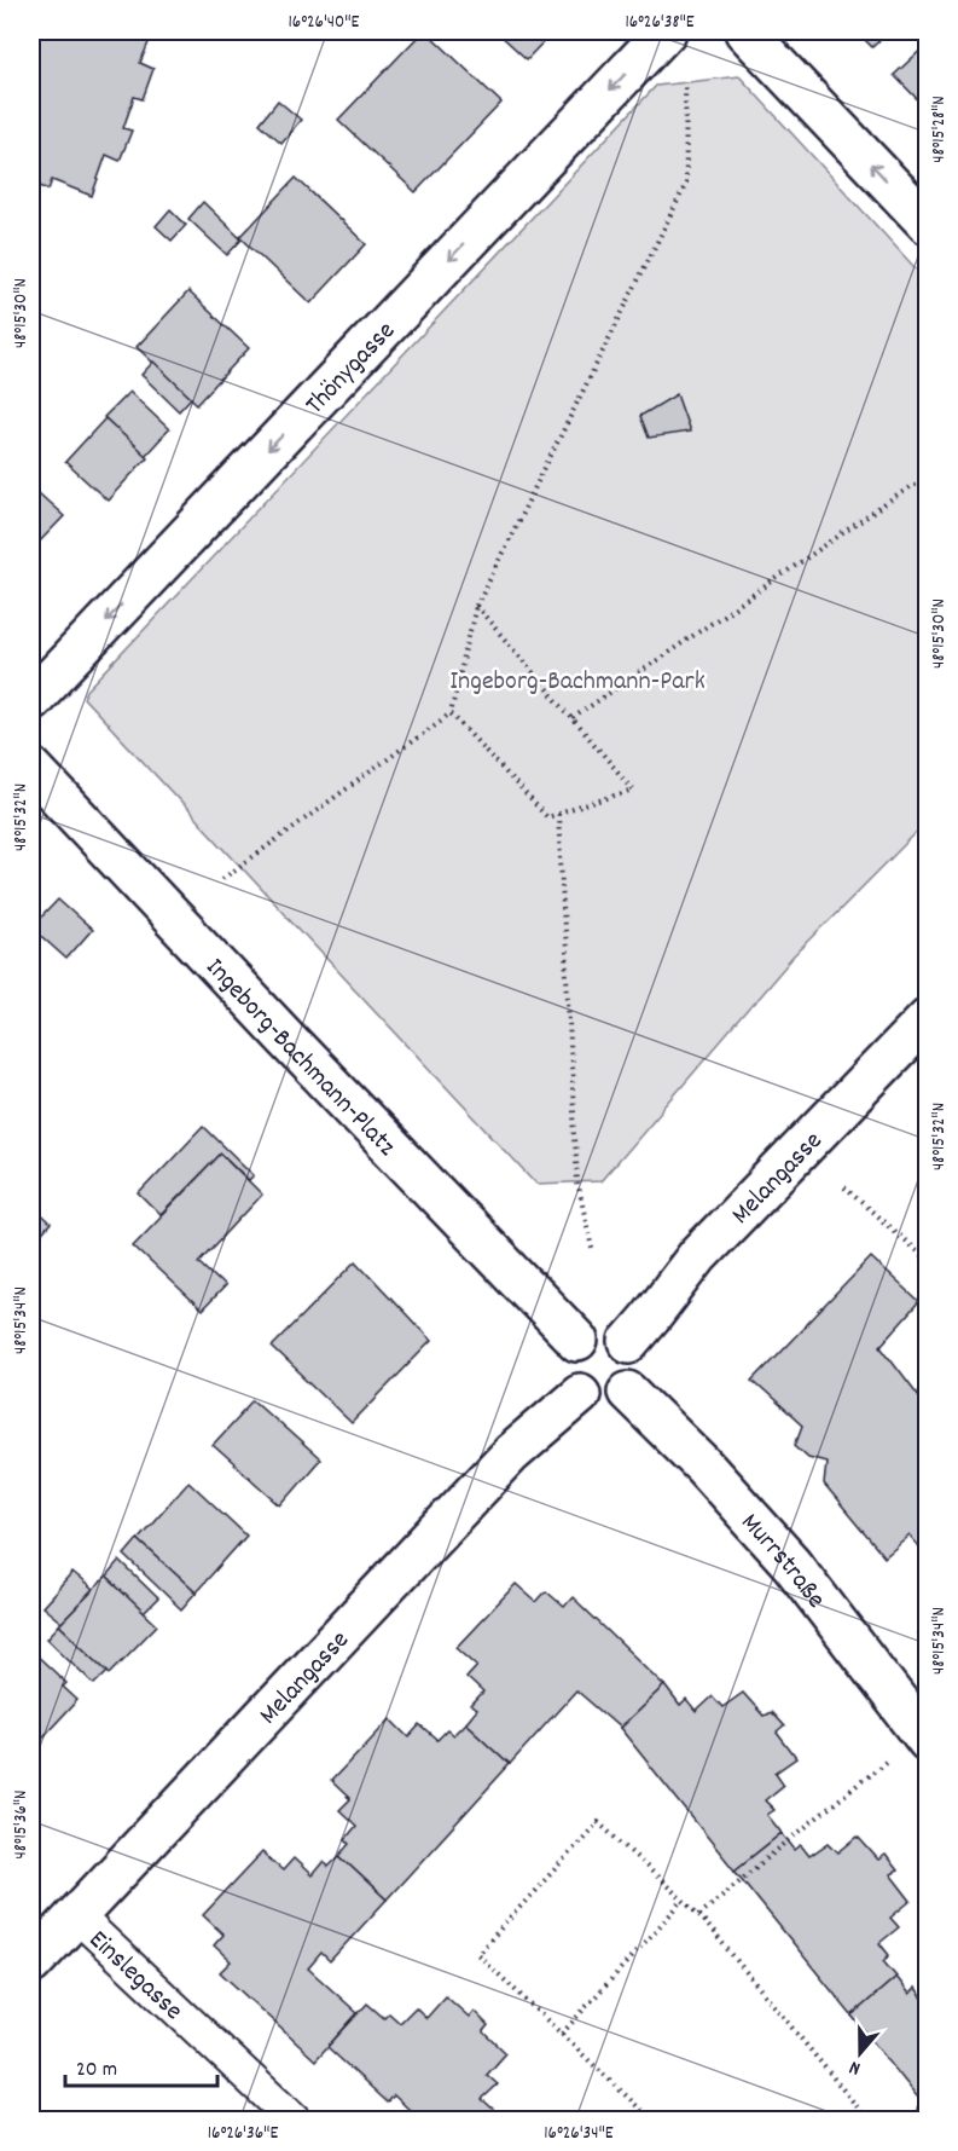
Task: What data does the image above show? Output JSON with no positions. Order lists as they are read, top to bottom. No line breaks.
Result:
{"streets":{"street":["Thönygasse","Ingeborg-Bachmann-Platz","Melangasse","Murrstraße"],"lane":["Einslegasse"]},"crossings":[["Ingeborg-Bachmann-Platz","Melangasse"],["Ingeborg-Bachmann-Platz","Murrstraße"],["Melangasse","Murrstraße"],["Melangasse","Einslegasse"]],"one_way":["Thönygasse"],"parks":["Ingeborg-Bachmann-Park"],"scale_bar":"20 m","north":"bottom","coordinates":["16°26'40\"E","16°26'38\"E","48°15'28\"N","48°15'30\"N","48°15'32\"N","48°15'34\"N","48°15'36\"N","16°26'36\"E","16°26'34\"E"]}
